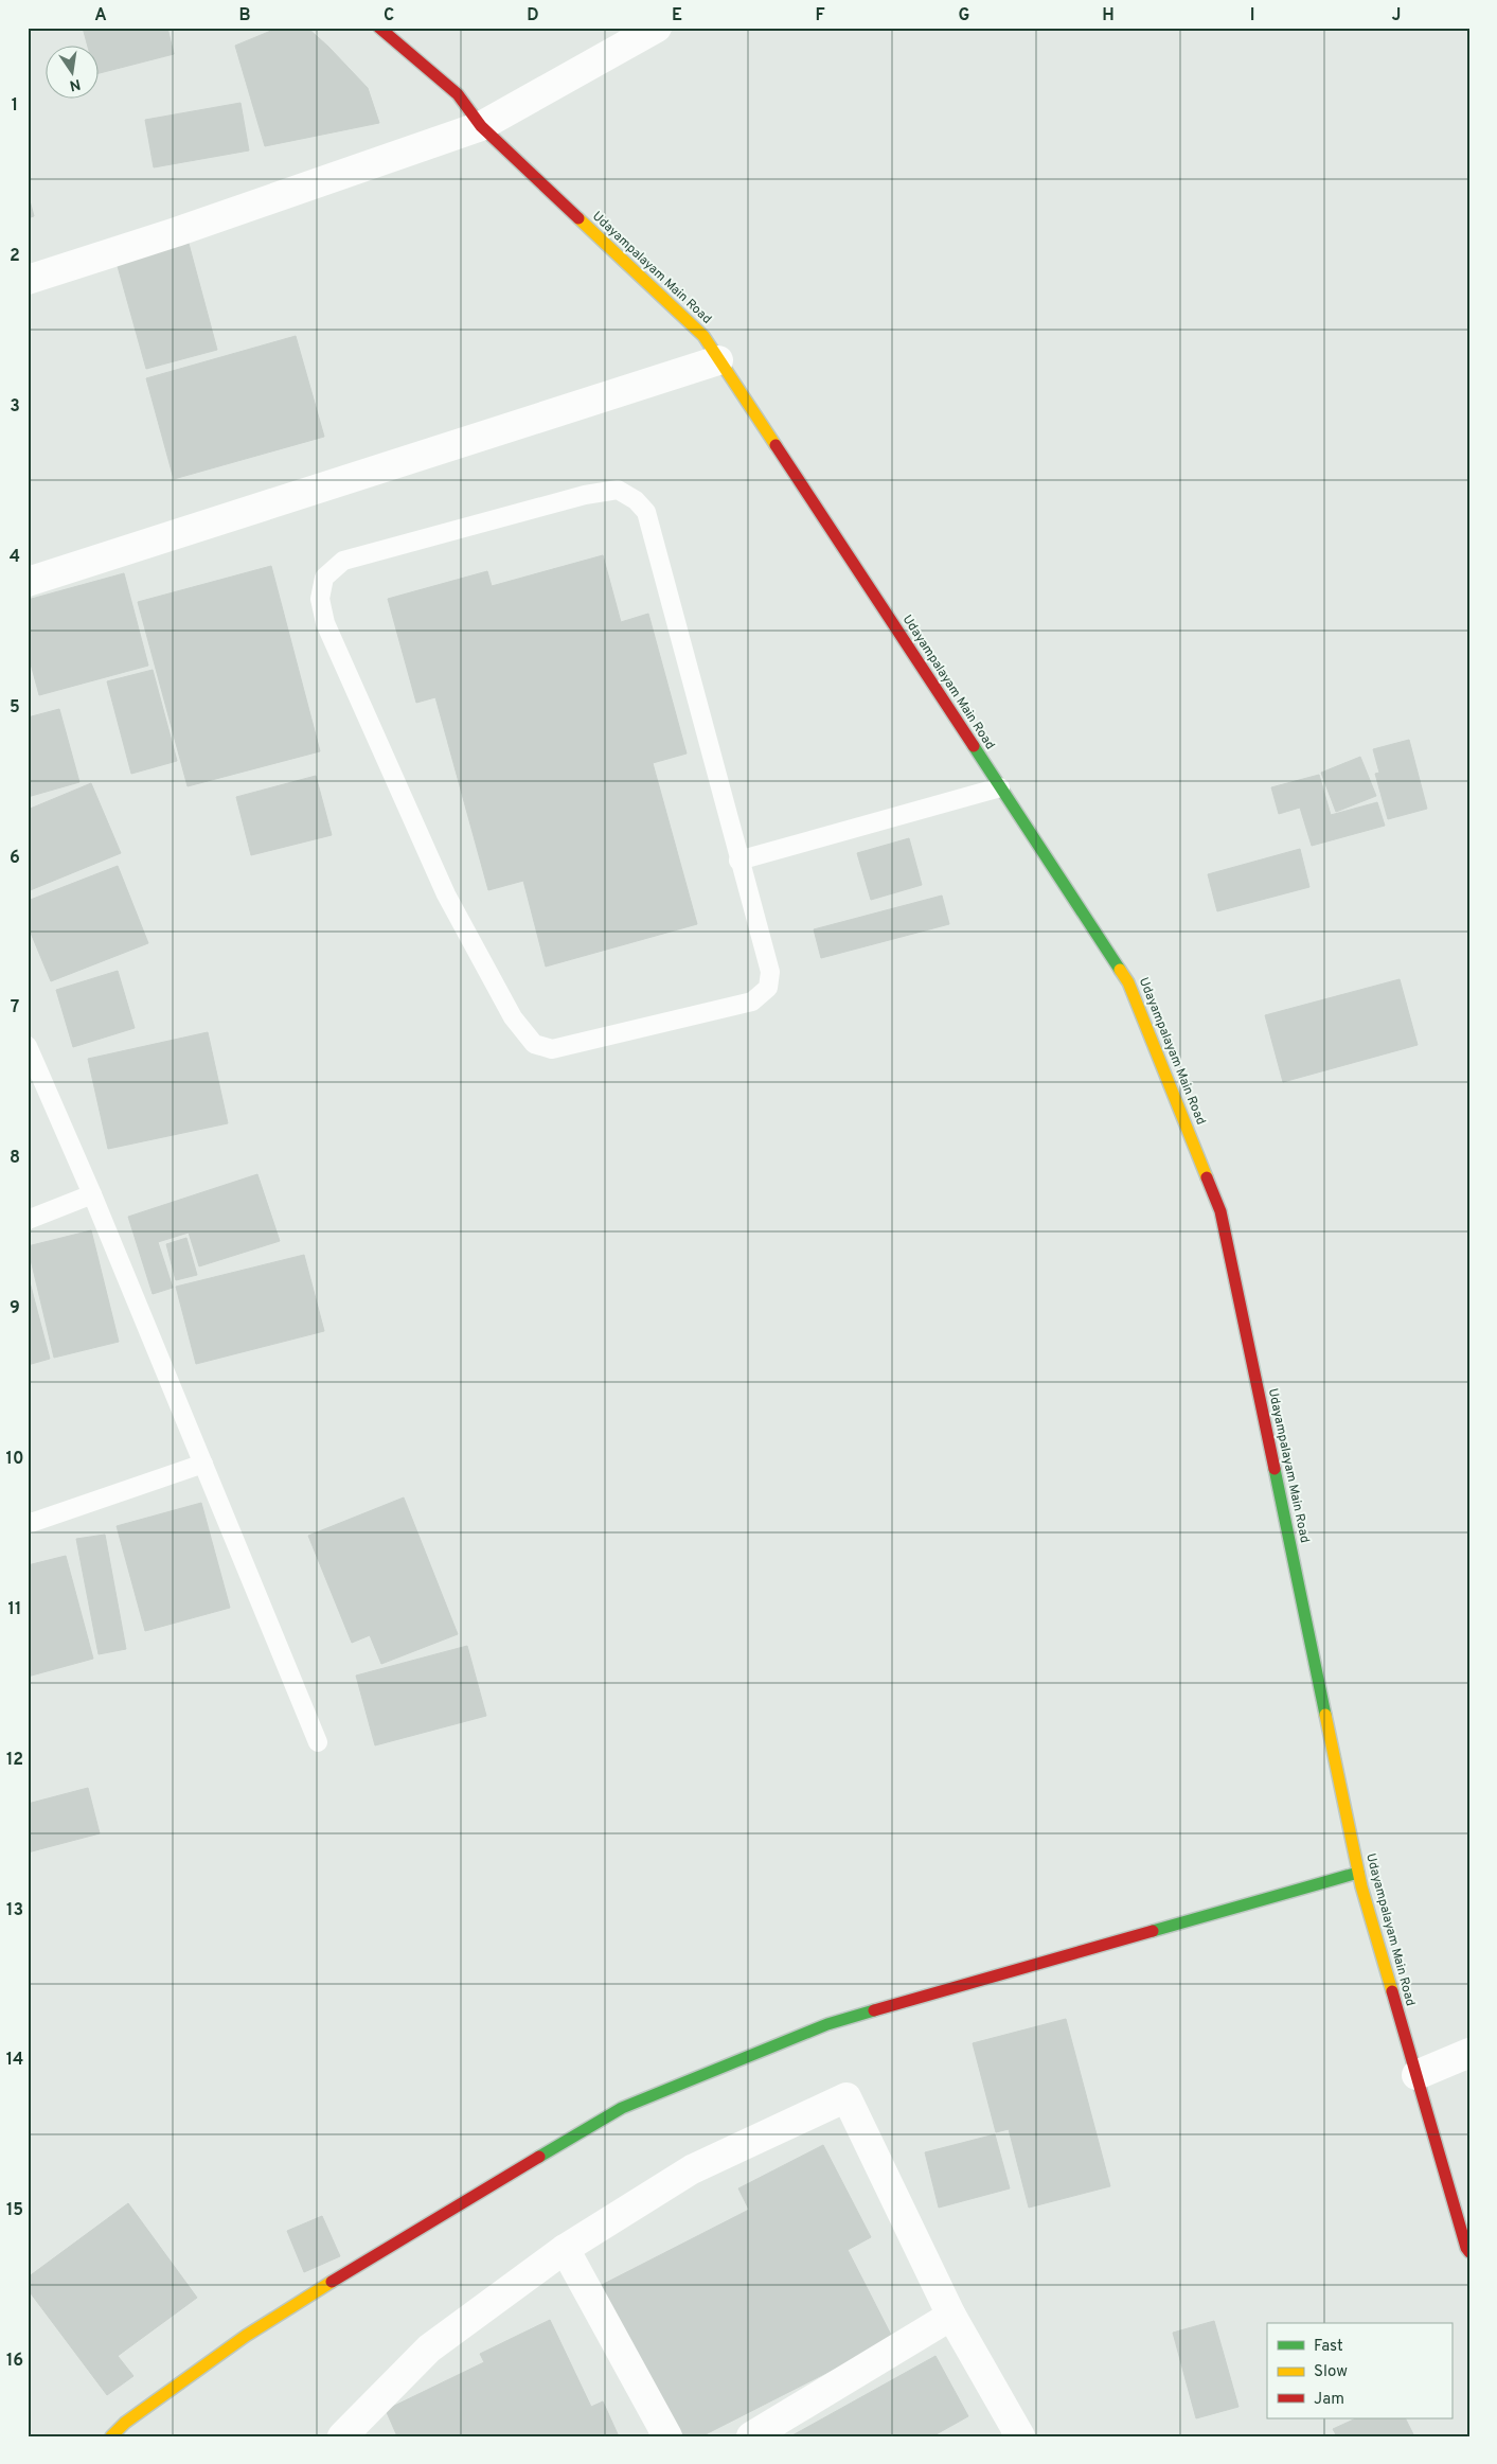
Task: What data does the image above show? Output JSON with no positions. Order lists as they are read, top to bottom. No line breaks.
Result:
{"streets":{"street":["Udayampalayam Main Road"]},"legend":["Fast","Slow","Jam"],"north":"bottom","grid":{"columns":["A","B","C","D","E","F","G","H","I","J"],"rows":["1","2","3","4","5","6","7","8","9","10","11","12","13","14","15","16"]}}
